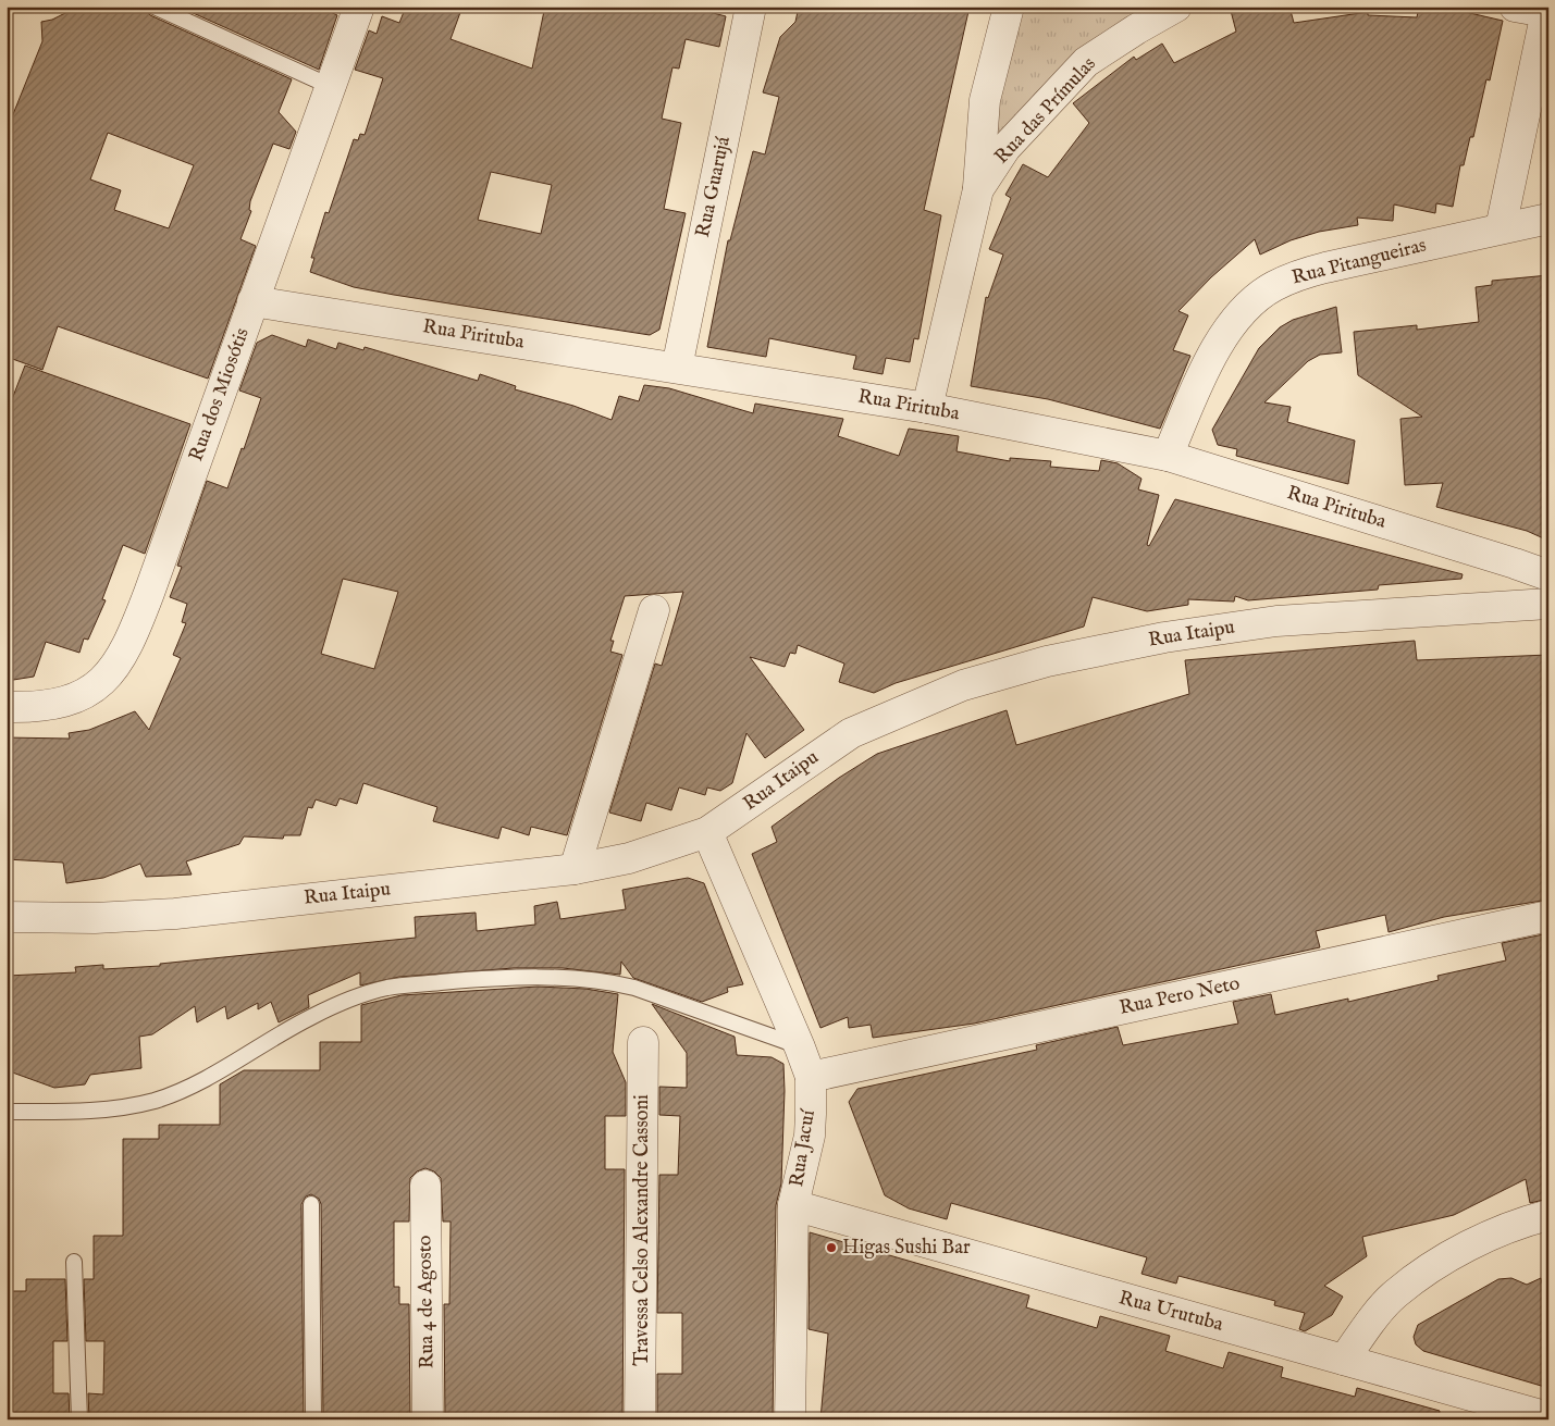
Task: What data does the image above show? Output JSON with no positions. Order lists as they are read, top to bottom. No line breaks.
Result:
{"streets":{"street":["Rua das Prímulas","Rua Guarujá","Rua Pitangueiras","Rua Pirituba","Rua dos Miosótis","Rua Itaipu","Rua Pero Neto","Rua Jacuí","Travessa Celso Alexandre Cassoni","Rua 4 de Agosto","Rua Urutuba"]},"crossings":[["Rua das Prímulas","Rua Pirituba"],["Rua Guarujá","Rua Pirituba"],["Rua Pitangueiras","Rua Pirituba"],["Rua Pirituba","Rua dos Miosótis"],["Rua Itaipu","Rua Jacuí"],["Rua Pero Neto","Rua Jacuí"],["Rua Jacuí","Rua Urutuba"]],"places":["Higas Sushi Bar"]}
